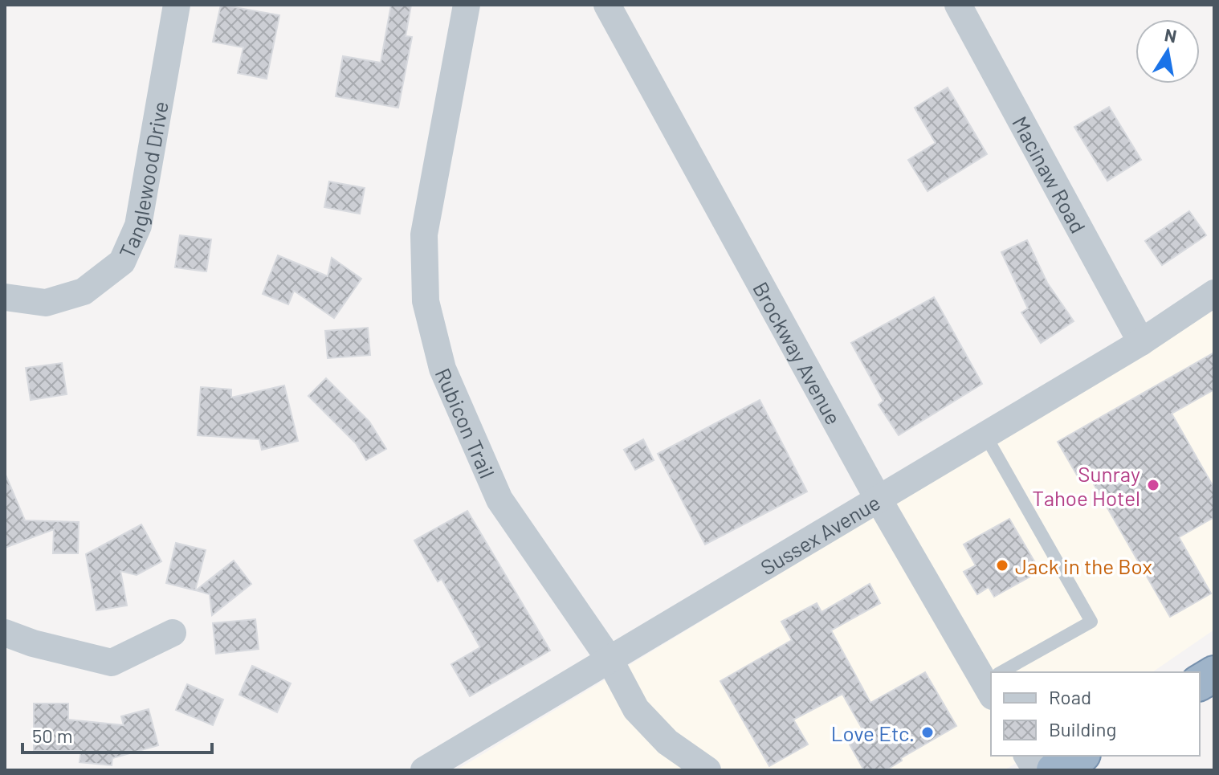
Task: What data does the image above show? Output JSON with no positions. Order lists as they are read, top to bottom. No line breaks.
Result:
{"streets":{"street":["Macinaw Road","Tanglewood Drive","Brockway Avenue","Rubicon Trail","Sussex Avenue"]},"crossings":[["Macinaw Road","Sussex Avenue"],["Brockway Avenue","Sussex Avenue"],["Rubicon Trail","Sussex Avenue"]],"places":["Sunray Tahoe Hotel","Jack in the Box","Love Etc."],"legend":["Road","Building"],"scale_bar":"50 m","north":"top"}
